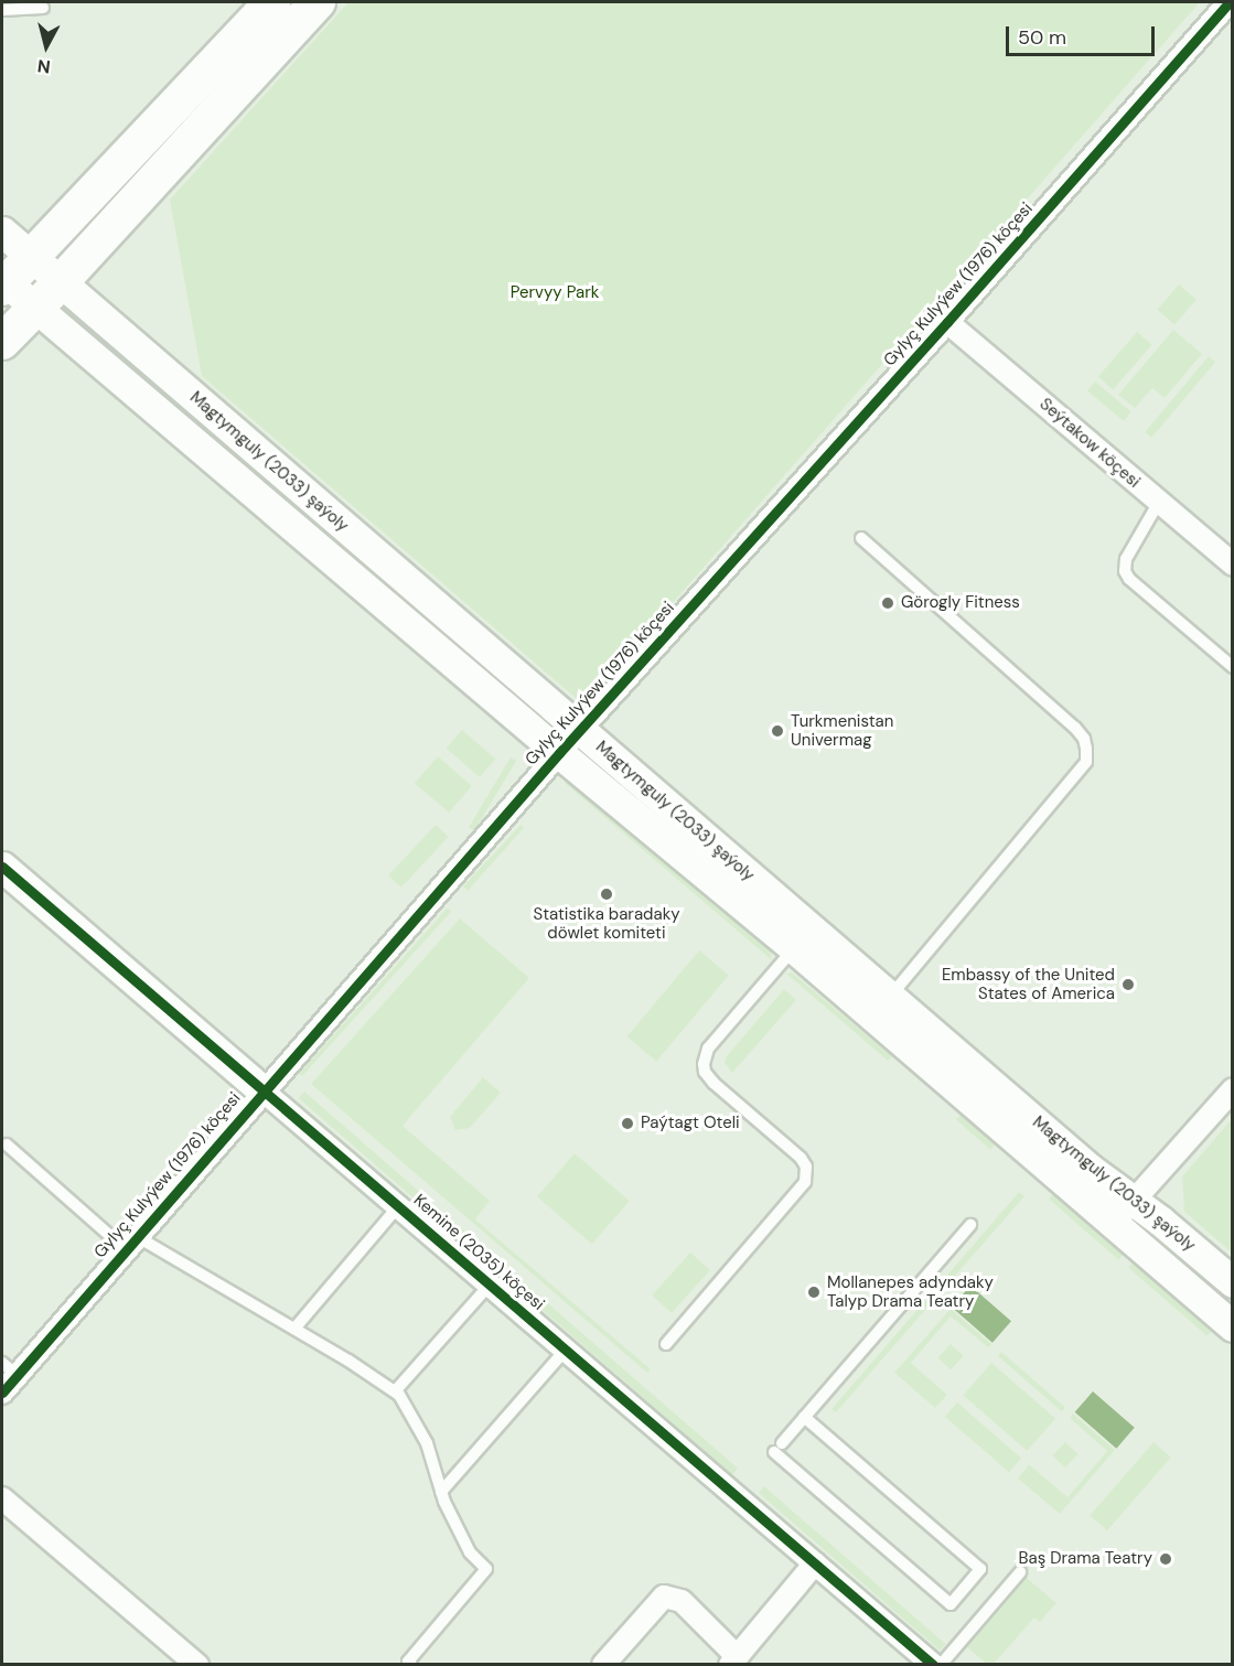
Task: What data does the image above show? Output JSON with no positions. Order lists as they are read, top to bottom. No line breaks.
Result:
{"streets":{"main road":["Magtymguly (2033) şaýoly","Kemine (2035) köçesi"],"street":["Gylyç Kulyýew (1976) köçesi","Seýtakow köçesi"]},"crossings":[["Gylyç Kulyýew (1976) köçesi","Seýtakow köçesi"],["Gylyç Kulyýew (1976) köçesi","Magtymguly (2033) şaýoly"],["Gylyç Kulyýew (1976) köçesi","Kemine (2035) köçesi"]],"parks":["Pervyy Park"],"places":["Görogly Fitness","Turkmenistan Univermag","Statistika baradaky döwlet komiteti","Embassy of the United States of America","Paýtagt Oteli","Mollanepes adyndaky Talyp Drama Teatry","Baş Drama Teatry"],"scale_bar":"50 m","north":"bottom"}
